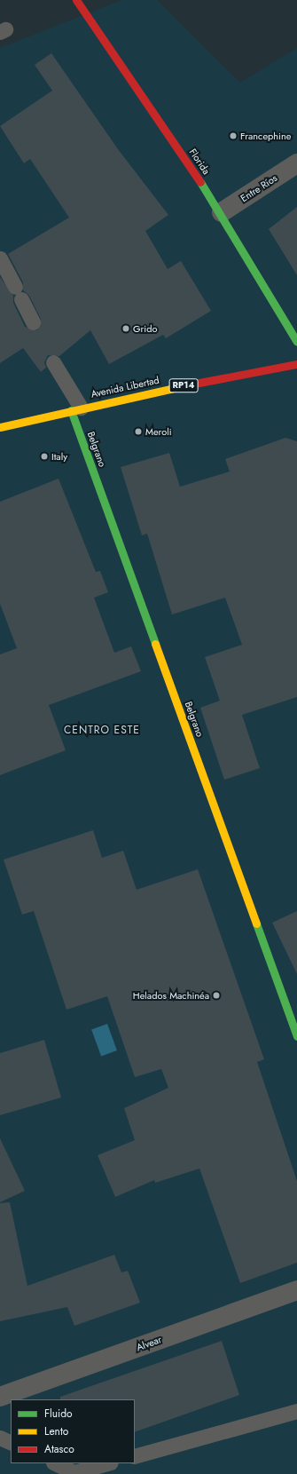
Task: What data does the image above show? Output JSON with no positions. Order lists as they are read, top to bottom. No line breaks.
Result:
{"streets":{"street":["Florida","Entre Ríos","RP14","Avenida Libertad","Belgrano","Alvear"]},"crossings":[["Florida","Entre Ríos"],["Avenida Libertad","Belgrano"]],"districts":["CENTRO ESTE"],"places":["Francephine","Grido","Meroli","Italy","Helados Machinéa"],"legend":["Fluido","Lento","Atasco"]}
